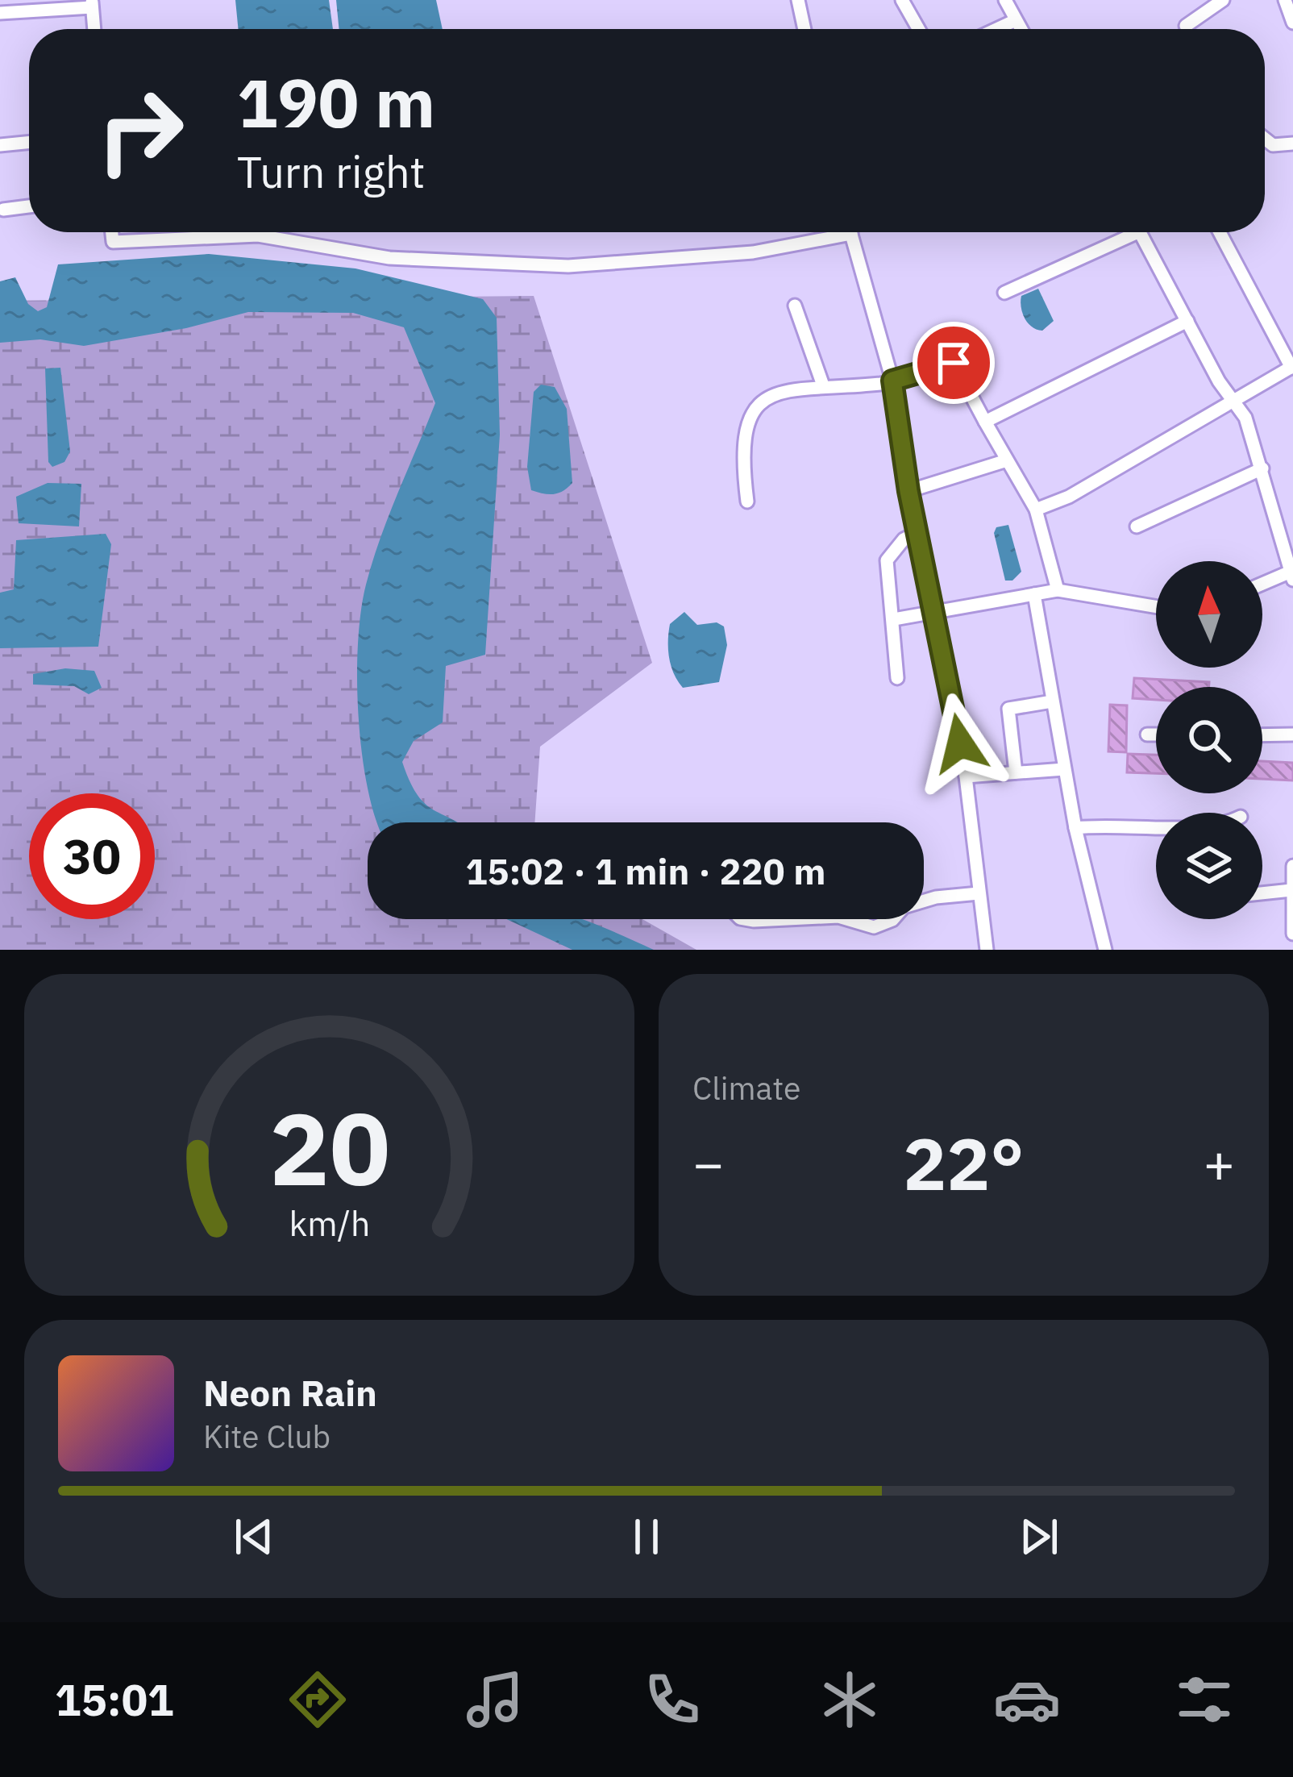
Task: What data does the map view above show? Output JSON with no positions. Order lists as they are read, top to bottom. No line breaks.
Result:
{"north":"top","page":{"turn":["190 m","Turn right"],"limit":"30","trip":"15:02 · 1 min · 220 m","tile":"Climate","heat":["−","22°","+"],"song":["Neon Rain","Kite Club"],"tabs":"15:01","gauge":["20","km/h"]}}
